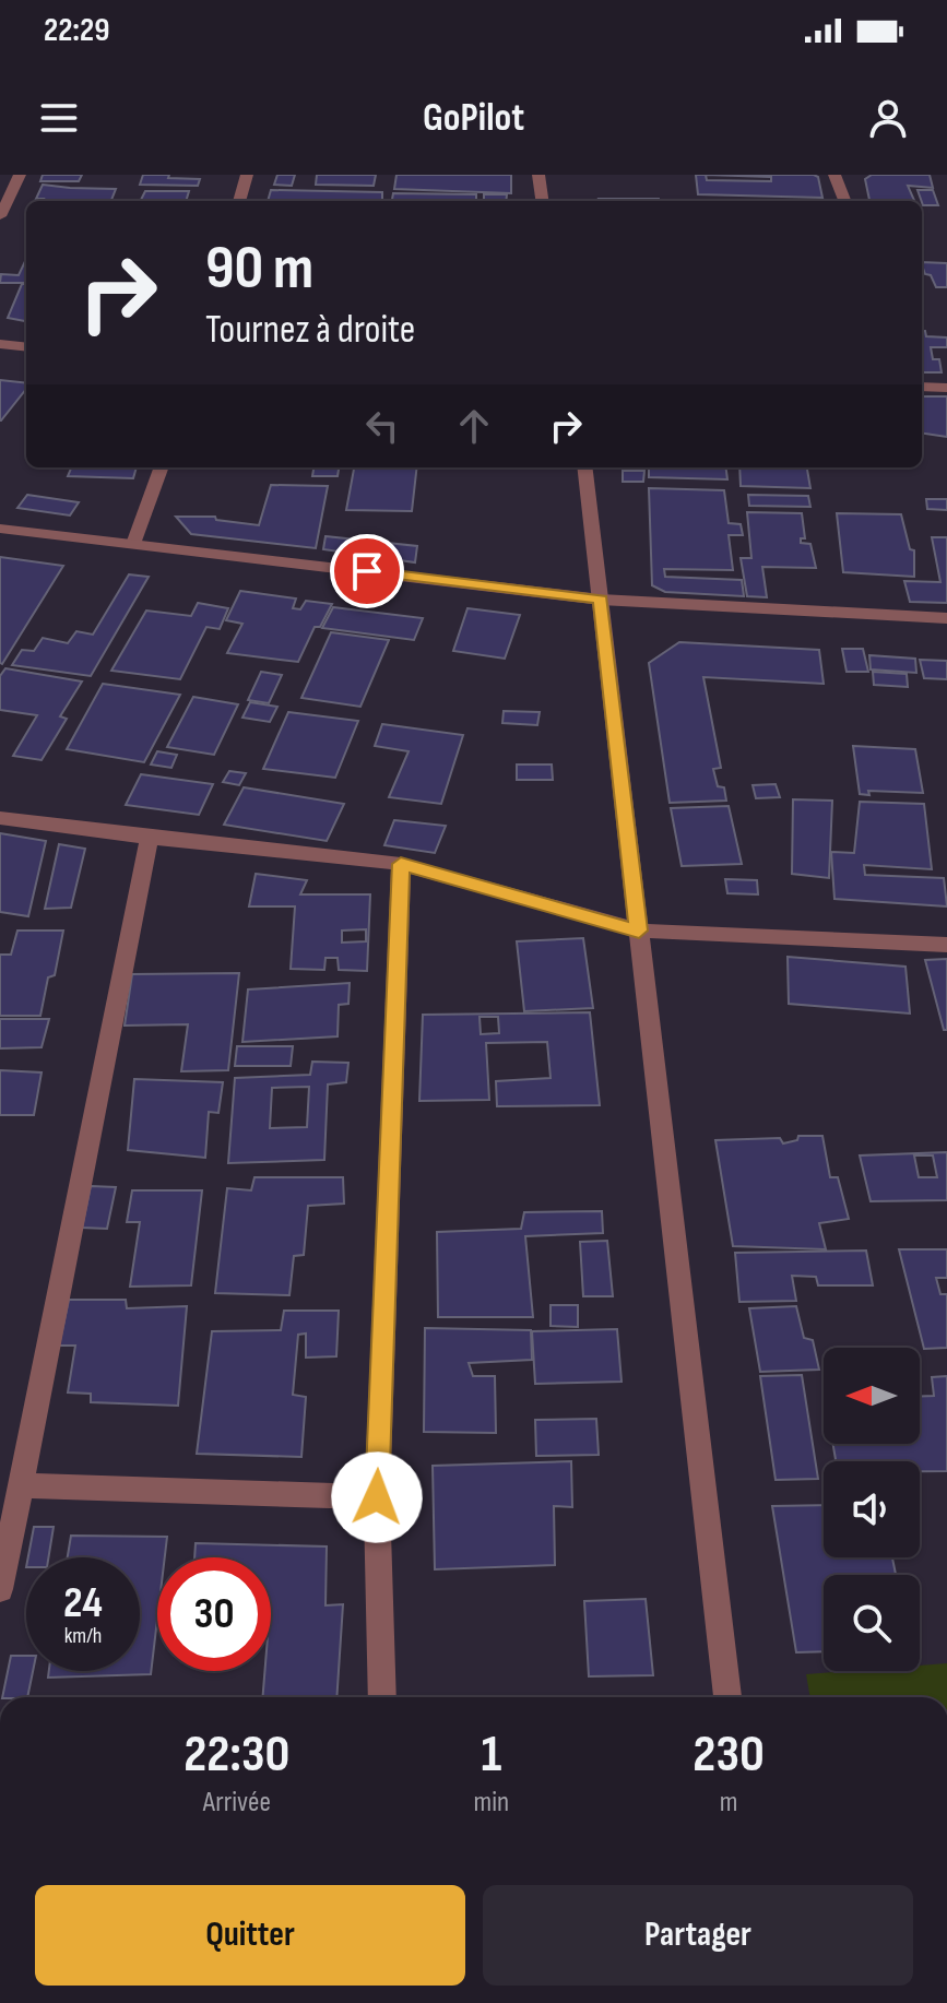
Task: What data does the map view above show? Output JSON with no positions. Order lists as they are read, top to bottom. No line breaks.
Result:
{"north":"left","page":{"status":"22:29","header":"GoPilot","turn":["90 m","Tournez à droite"],"speed":"24 km/h","limit":"30","eta":["22:30","Arrivée","1","min","230","m"],"buttons":["Quitter","Partager"]}}
